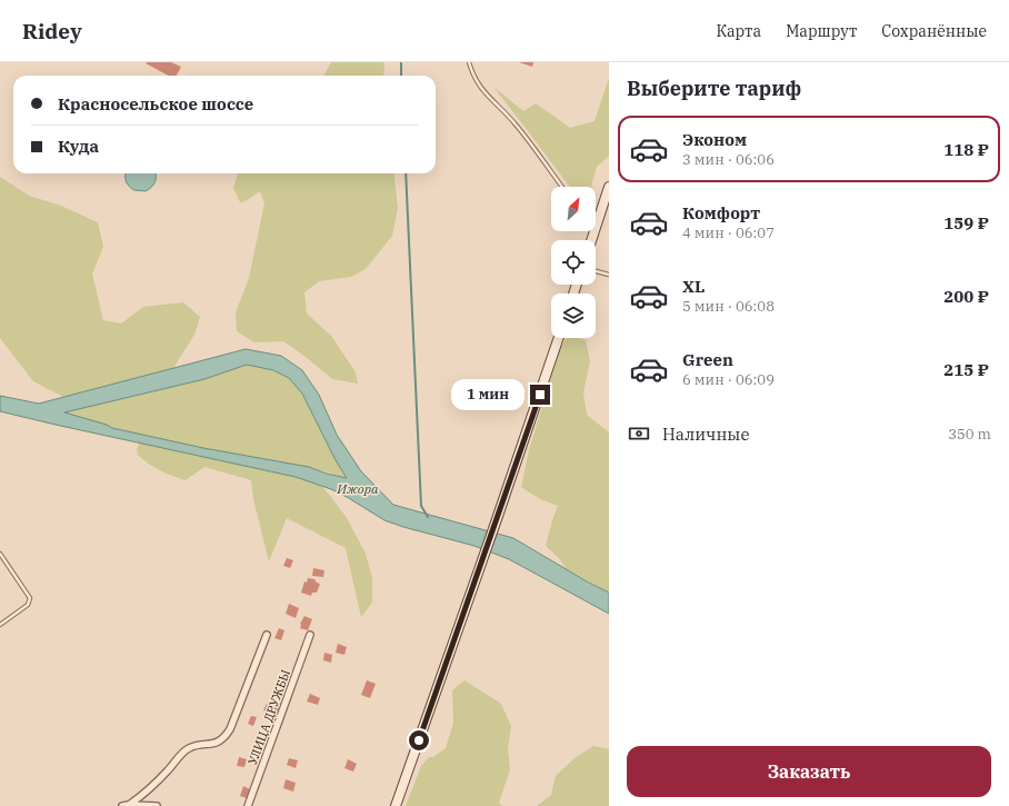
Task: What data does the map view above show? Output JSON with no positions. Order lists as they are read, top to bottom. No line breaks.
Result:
{"streets":{"street":["УЛИЦА ДРУЖБЫ"]},"water":["Ижора"],"north":"top right","page":{"header":"Ridey","nav":["Карта","Маршрут","Сохранённые"],"heading":"Выберите тариф","banner":["Красносельское шоссе","Куда"],"list":[{"name":"Эконом","note":"3 мин · 06:06","value":"118 ₽"},{"name":"Комфорт","note":"4 мин · 06:07","value":"159 ₽"},{"name":"XL","note":"5 мин · 06:08","value":"200 ₽"},{"name":"Green","note":"6 мин · 06:09","value":"215 ₽"}],"bubble":"1 мин","pay":["Наличные","350 m"],"buttons":"Заказать"}}
